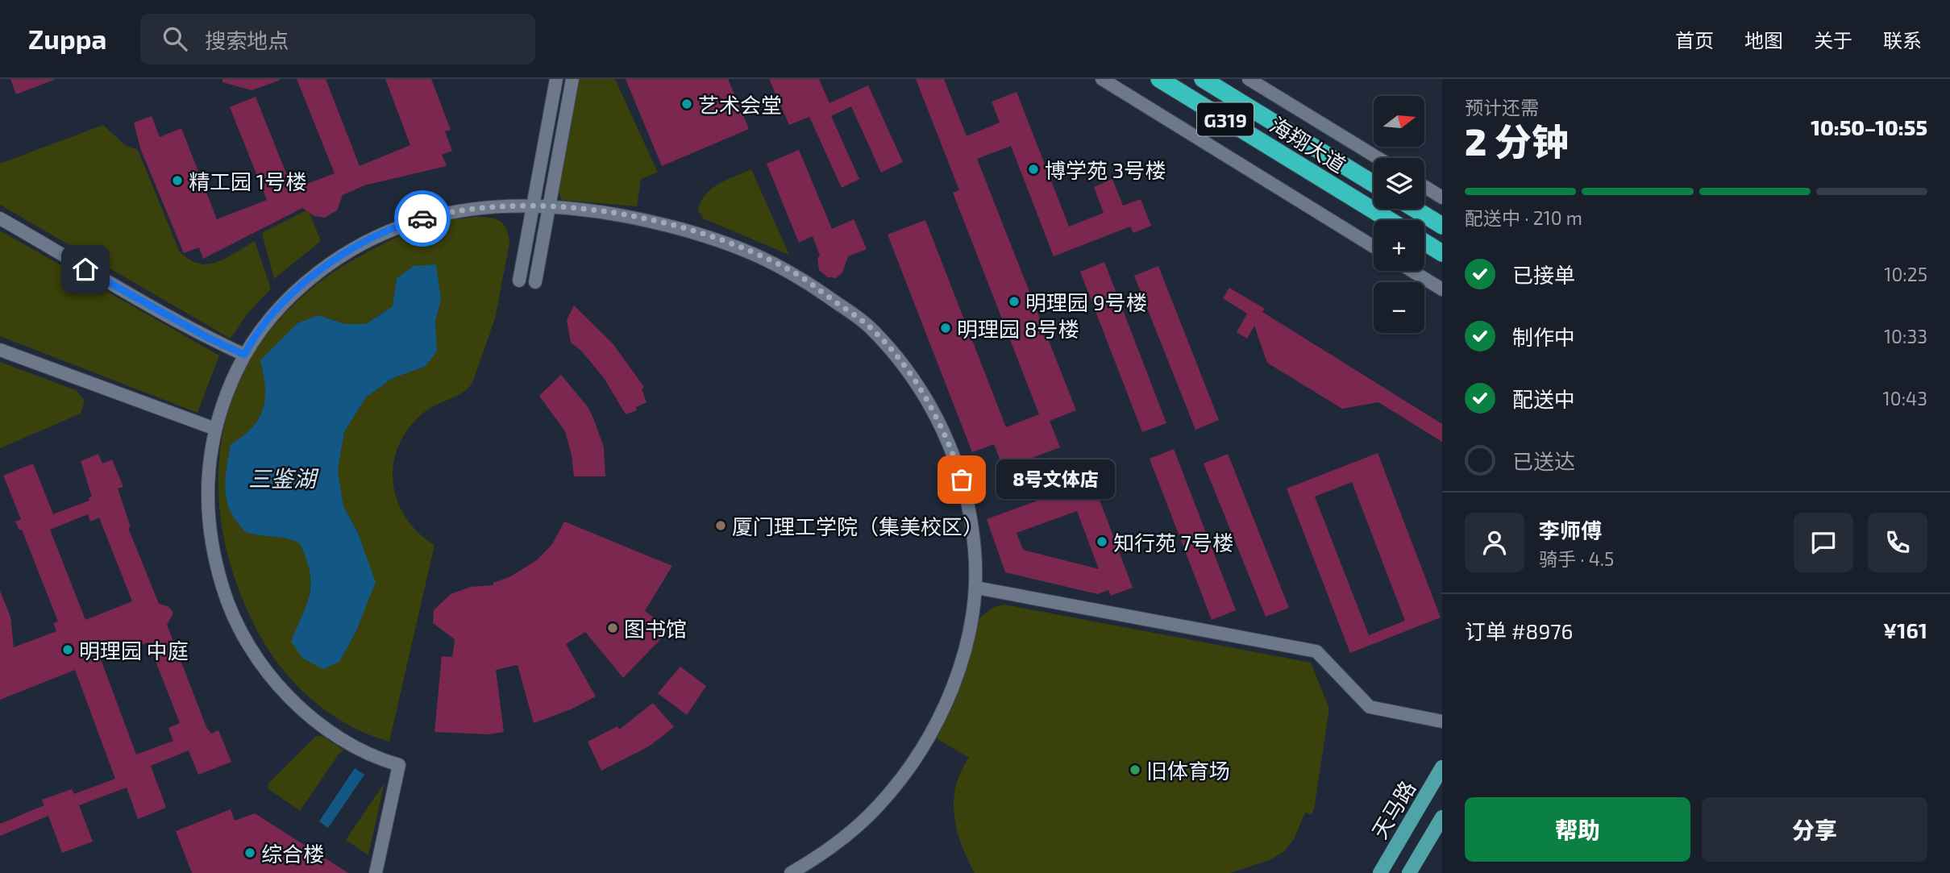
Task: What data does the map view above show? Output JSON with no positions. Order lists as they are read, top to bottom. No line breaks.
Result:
{"streets":{"highway":["G319","海翔大道"],"main road":["天马路"]},"water":["三鉴湖"],"places":["艺术会堂","博学苑 3号楼","精工园 1号楼","明理园 9号楼","明理园 8号楼","8号文体店","厦门理工学院（集美校区）","知行苑 7号楼","图书馆","明理园 中庭","旧体育场","综合楼"],"north":"right","page":{"header":"Zuppa","search":"搜索地点","nav":["首页","地图","关于","联系"],"heading":["2 分钟","预计还需","10:50–10:55"],"panel":["李师傅","骑手 · 4.5","订单 #8976","¥161"],"map_buttons":["+","−"],"bar":"配送中 · 210 m","list":[["已接单","10:25"],["制作中","10:33"],["配送中","10:43"],"已送达"],"bubble":"8号文体店","buttons":["帮助","分享"]}}
